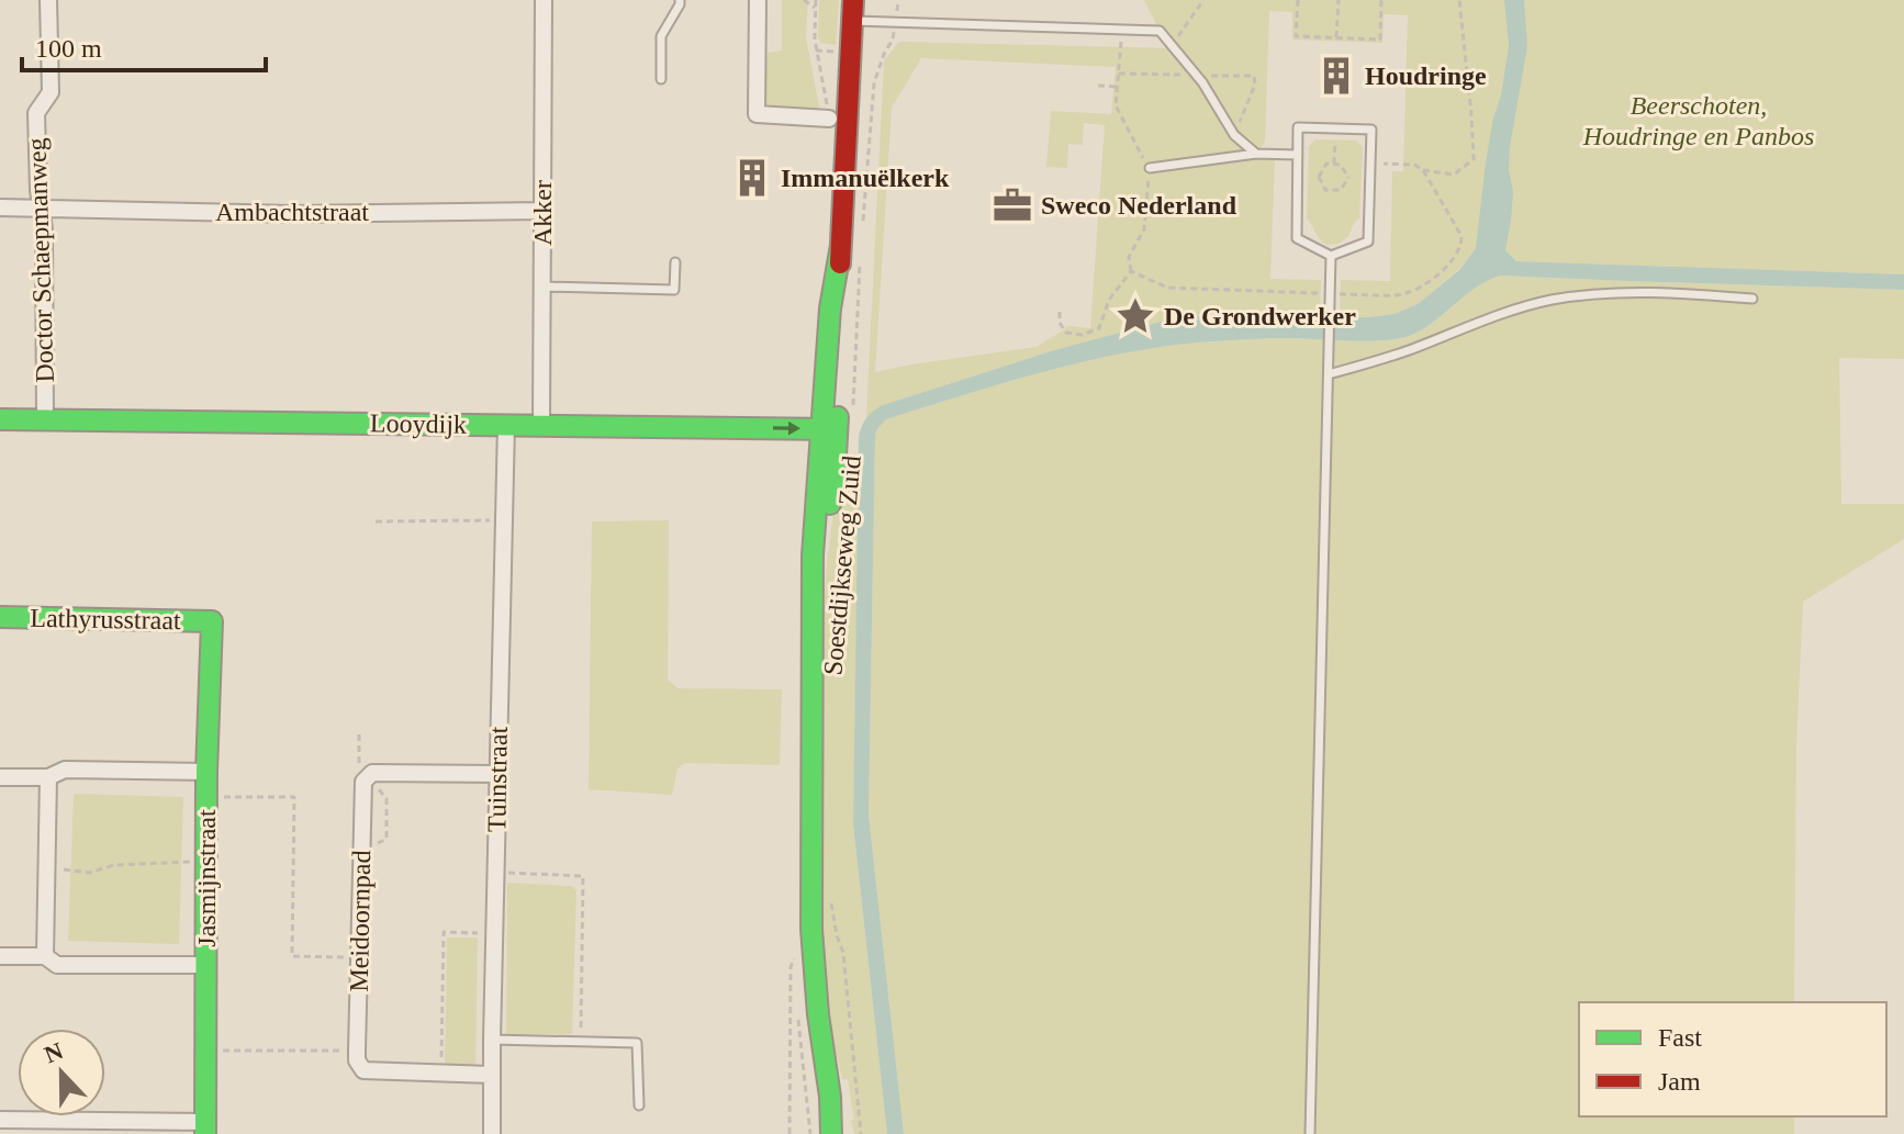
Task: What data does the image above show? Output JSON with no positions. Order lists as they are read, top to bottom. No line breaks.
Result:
{"streets":{"street":["Ambachtstraat","Akker","Doctor Schaepmanweg","Looydijk","Soestdijkseweg Zuid","Lathyrusstraat","Tuinstraat","Jasmijnstraat","Meidoornpad"]},"crossings":[["Ambachtstraat","Akker"],["Ambachtstraat","Doctor Schaepmanweg"],["Akker","Looydijk"],["Doctor Schaepmanweg","Looydijk"],["Looydijk","Soestdijkseweg Zuid"],["Looydijk","Tuinstraat"],["Lathyrusstraat","Jasmijnstraat"],["Tuinstraat","Meidoornpad"]],"parks":["Beerschoten, Houdringe en Panbos"],"places":{"building":["Houdringe","Immanuëlkerk"],"office":["Sweco Nederland"],"place":["De Grondwerker"]},"legend":["Fast","Jam"],"scale_bar":"100 m","north":"top"}
